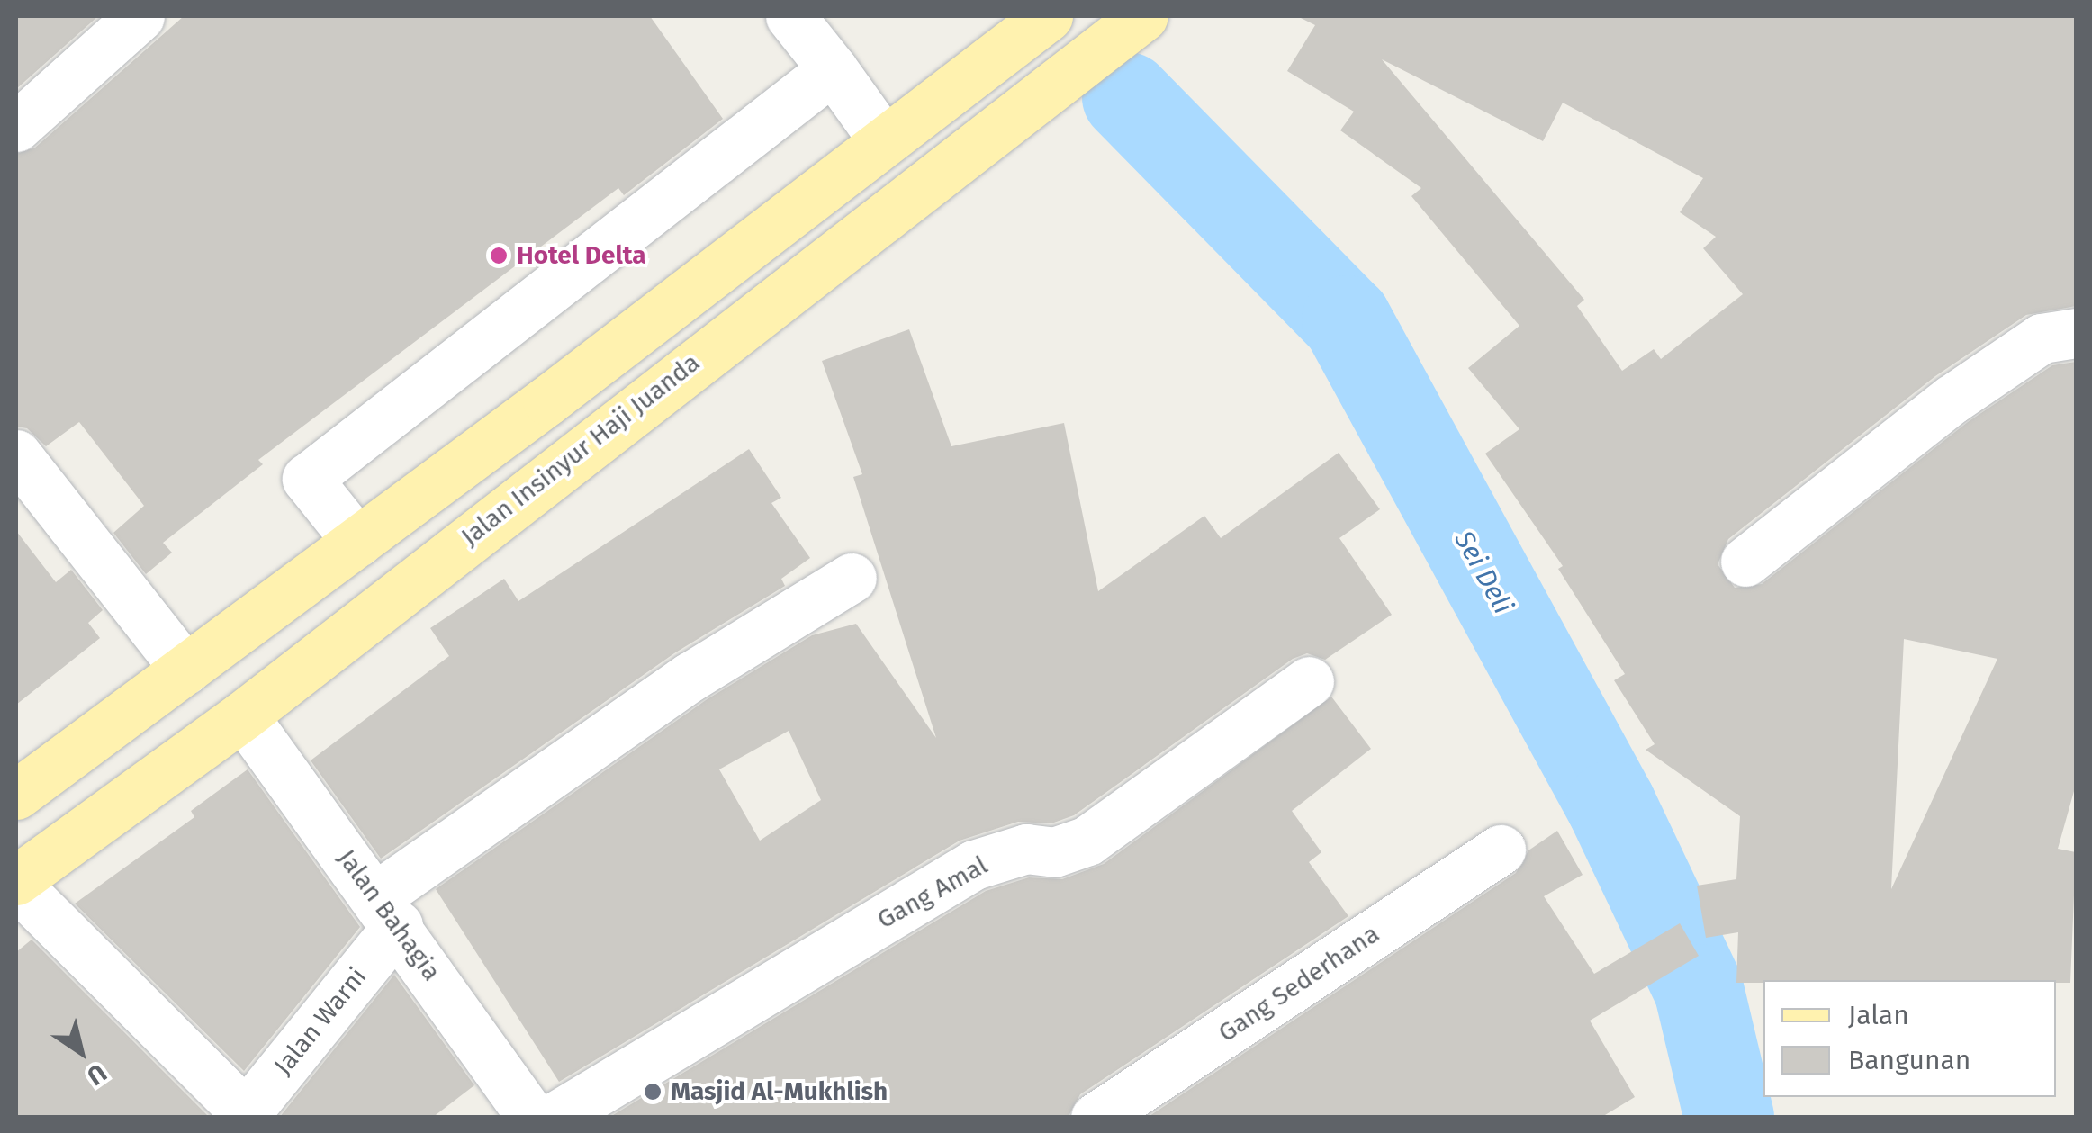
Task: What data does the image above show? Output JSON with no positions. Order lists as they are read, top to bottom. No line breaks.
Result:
{"streets":{"main road":["Jalan Insinyur Haji Juanda"],"street":["Gang Amal","Jalan Bahagia","Gang Sederhana","Jalan Warni"]},"crossings":[["Jalan Insinyur Haji Juanda","Jalan Bahagia"],["Jalan Bahagia","Jalan Warni"]],"water":["Sei Deli"],"places":["Hotel Delta","Masjid Al-Mukhlish"],"legend":["Jalan","Bangunan"],"north":"bottom right"}
